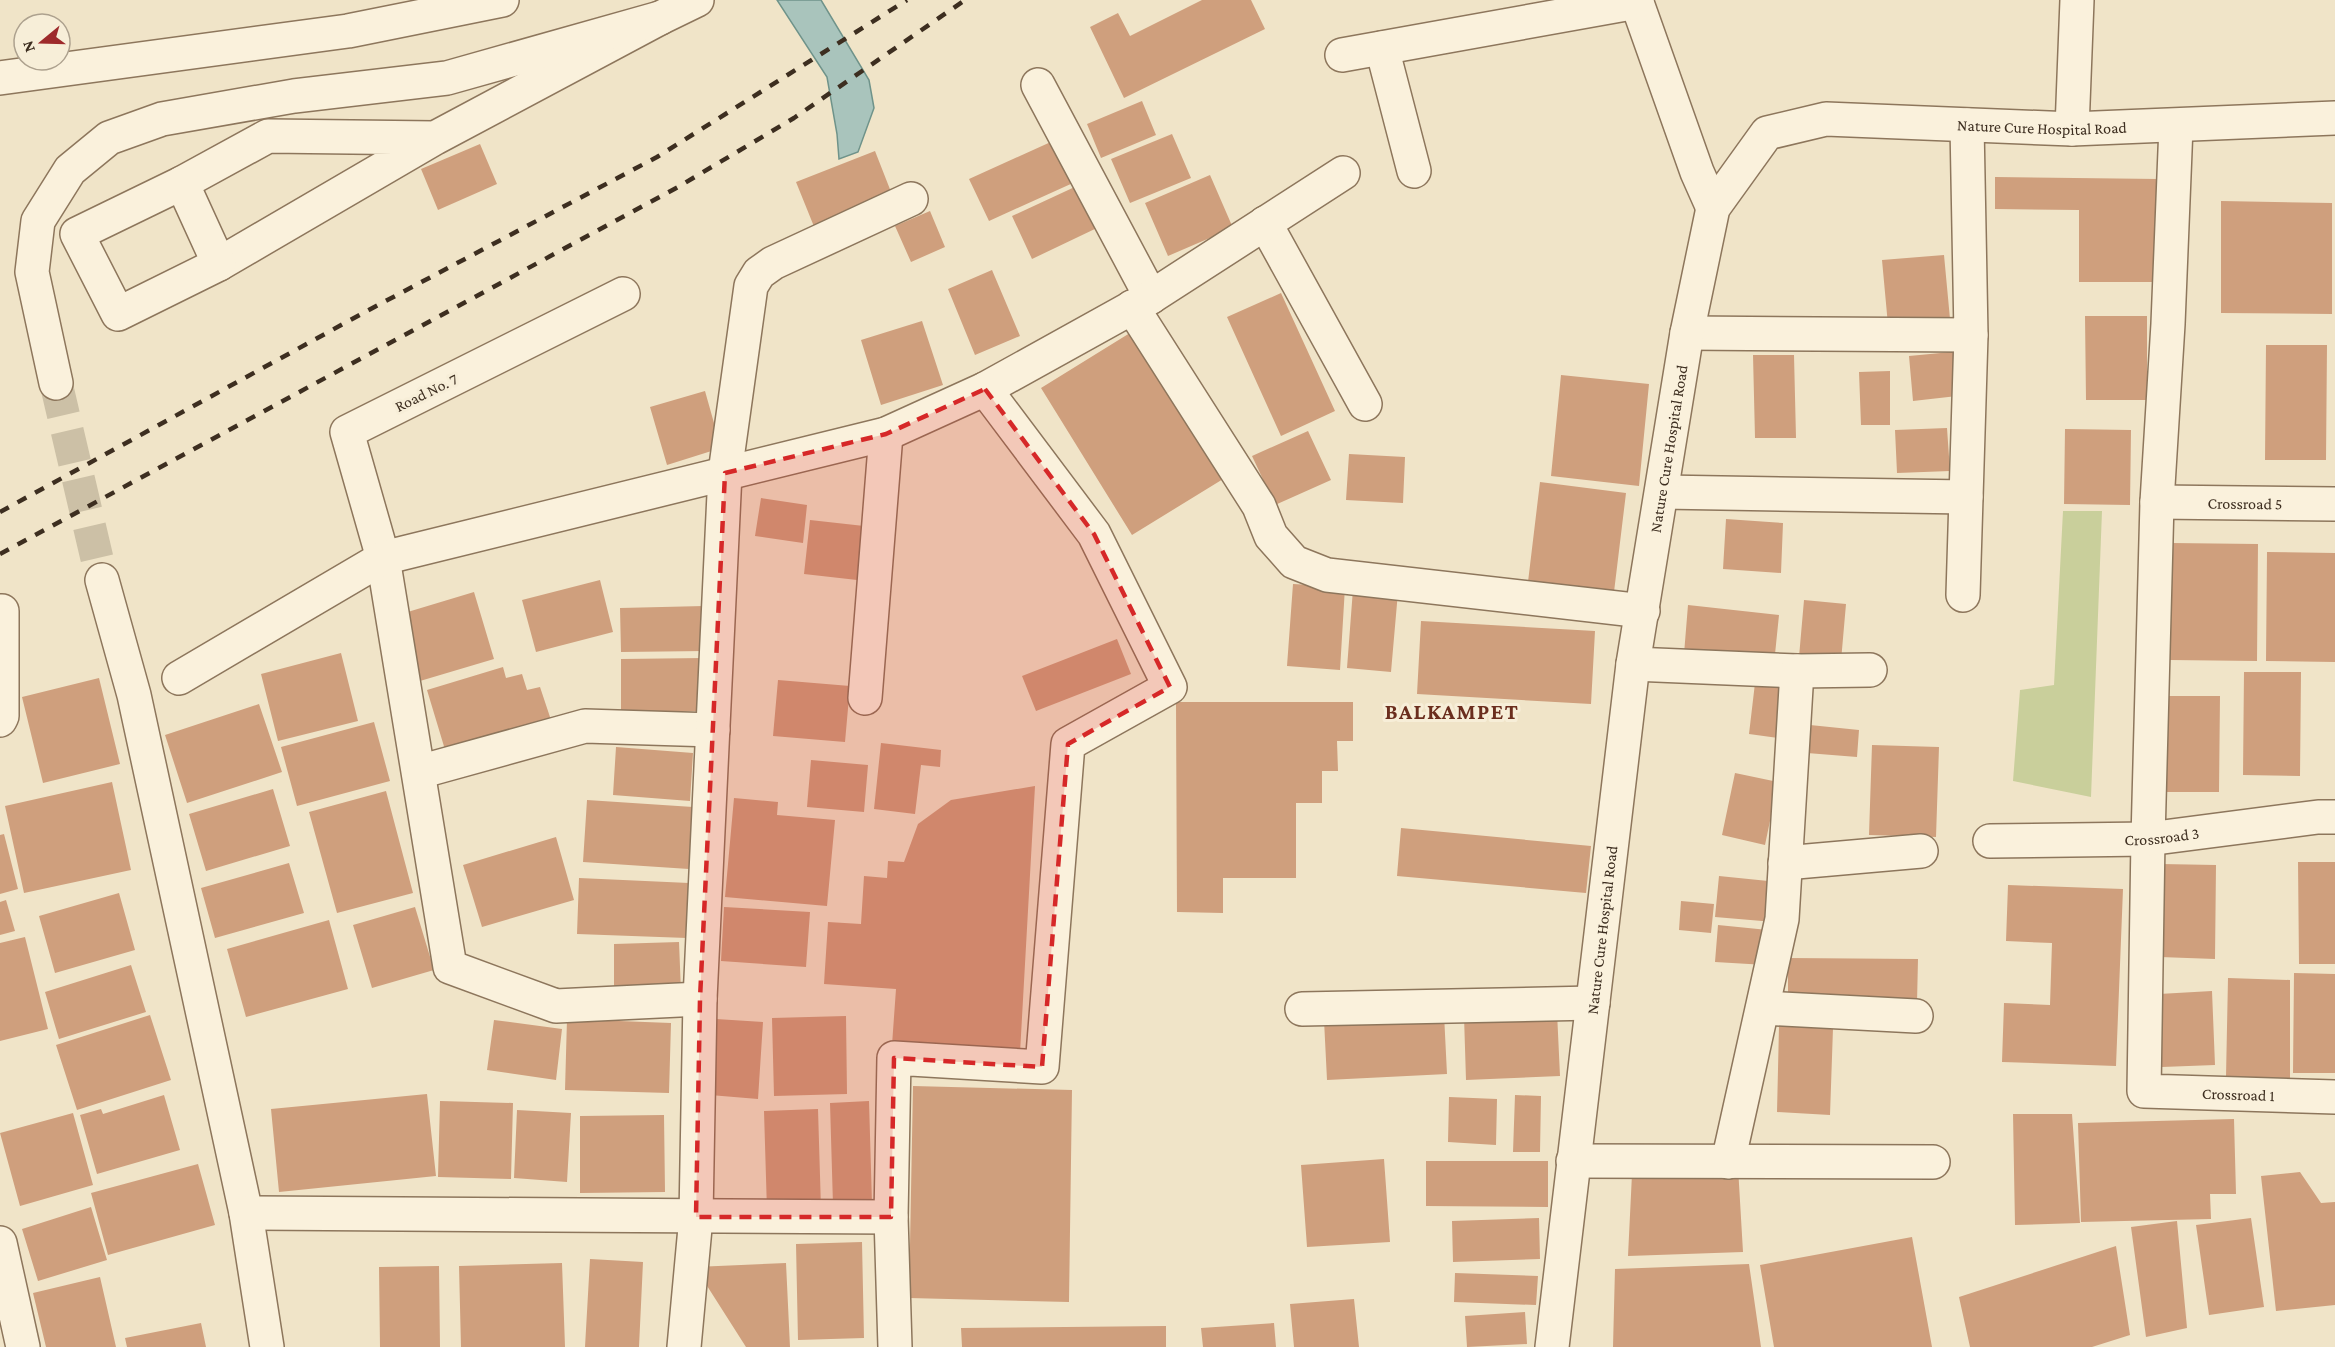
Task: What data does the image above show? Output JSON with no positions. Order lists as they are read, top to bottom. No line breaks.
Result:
{"streets":{"street":["Nature Cure Hospital Road","Road No. 7","Crossroad 5","Crossroad 3","Crossroad 1"]},"crossings":[["Crossroad 3","Crossroad 1"]],"districts":["BALKAMPET"],"north":"left"}
